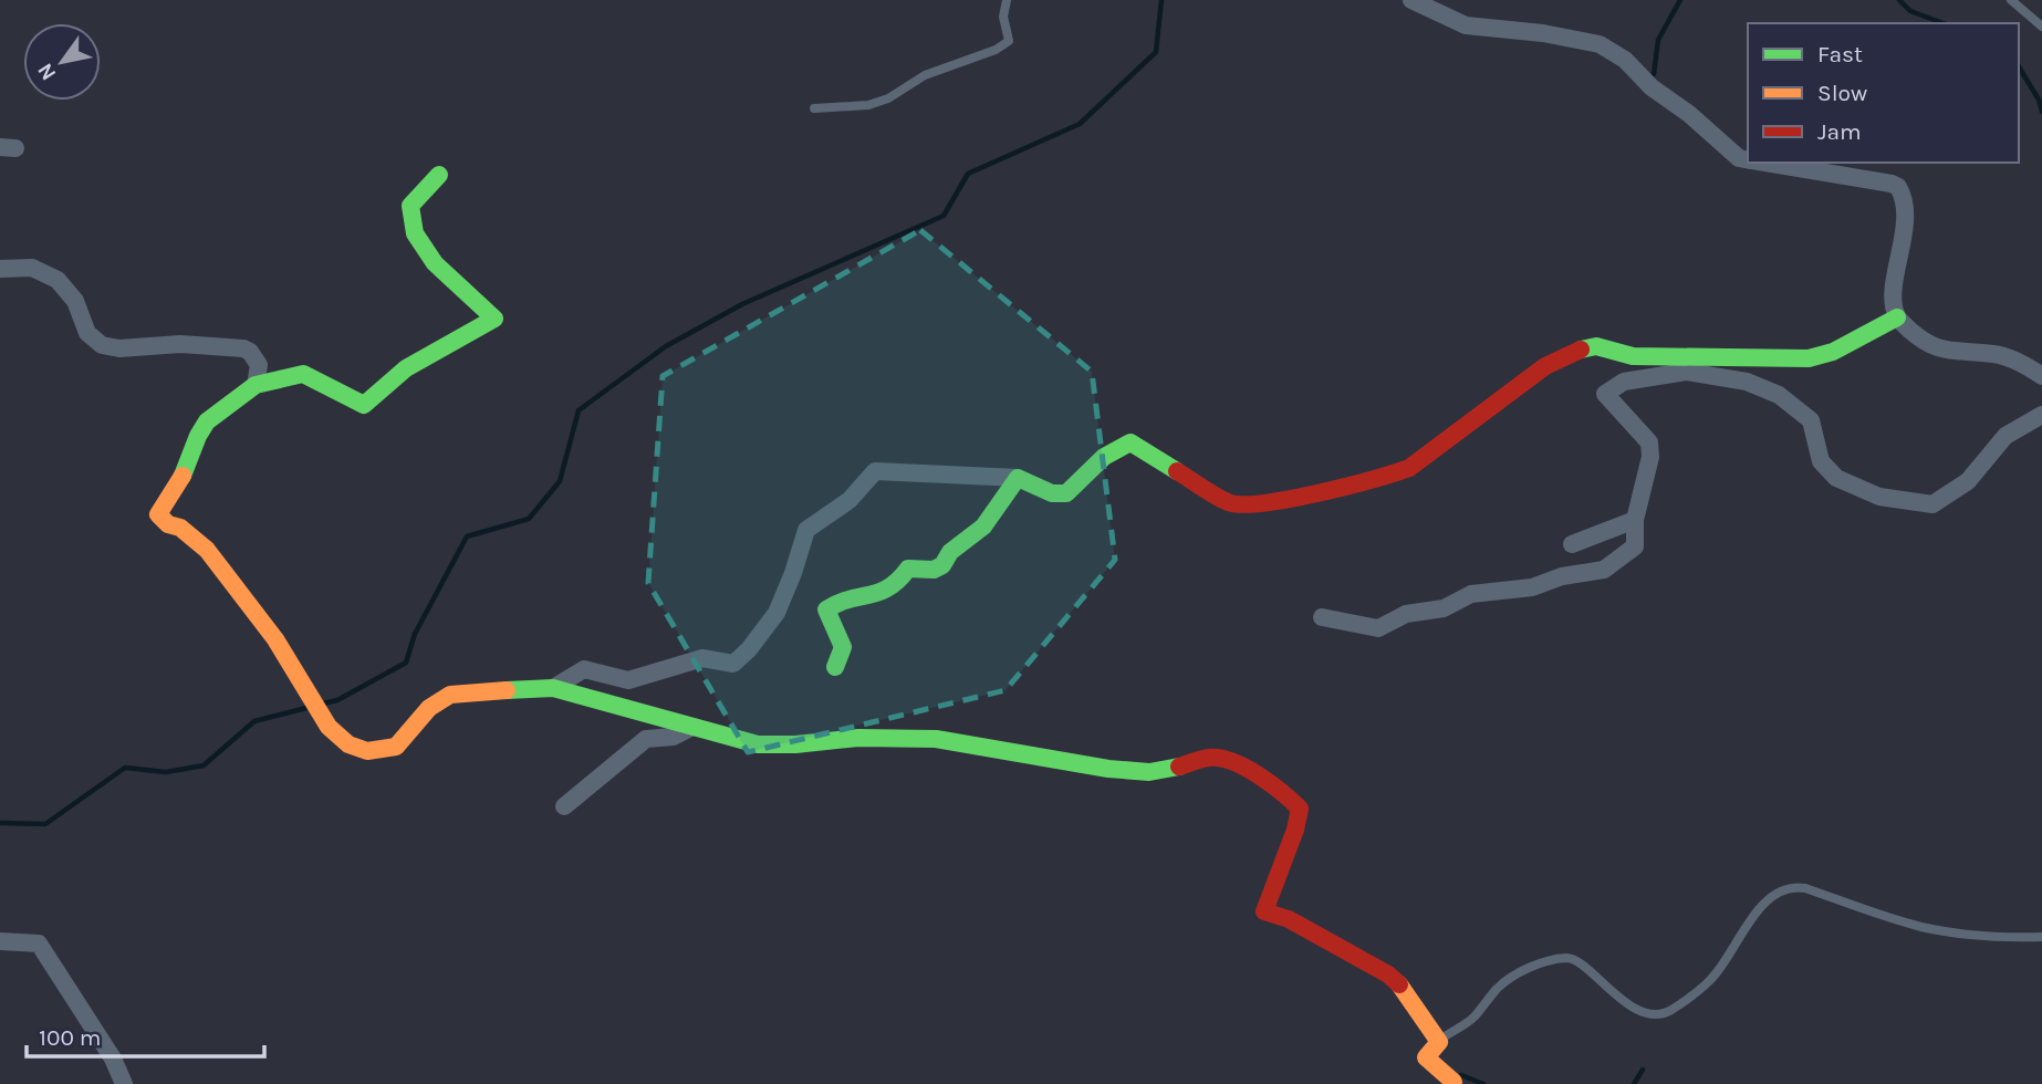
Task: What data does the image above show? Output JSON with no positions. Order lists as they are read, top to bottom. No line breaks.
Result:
{"legend":["Fast","Slow","Jam"],"scale_bar":"100 m","north":"bottom left"}
